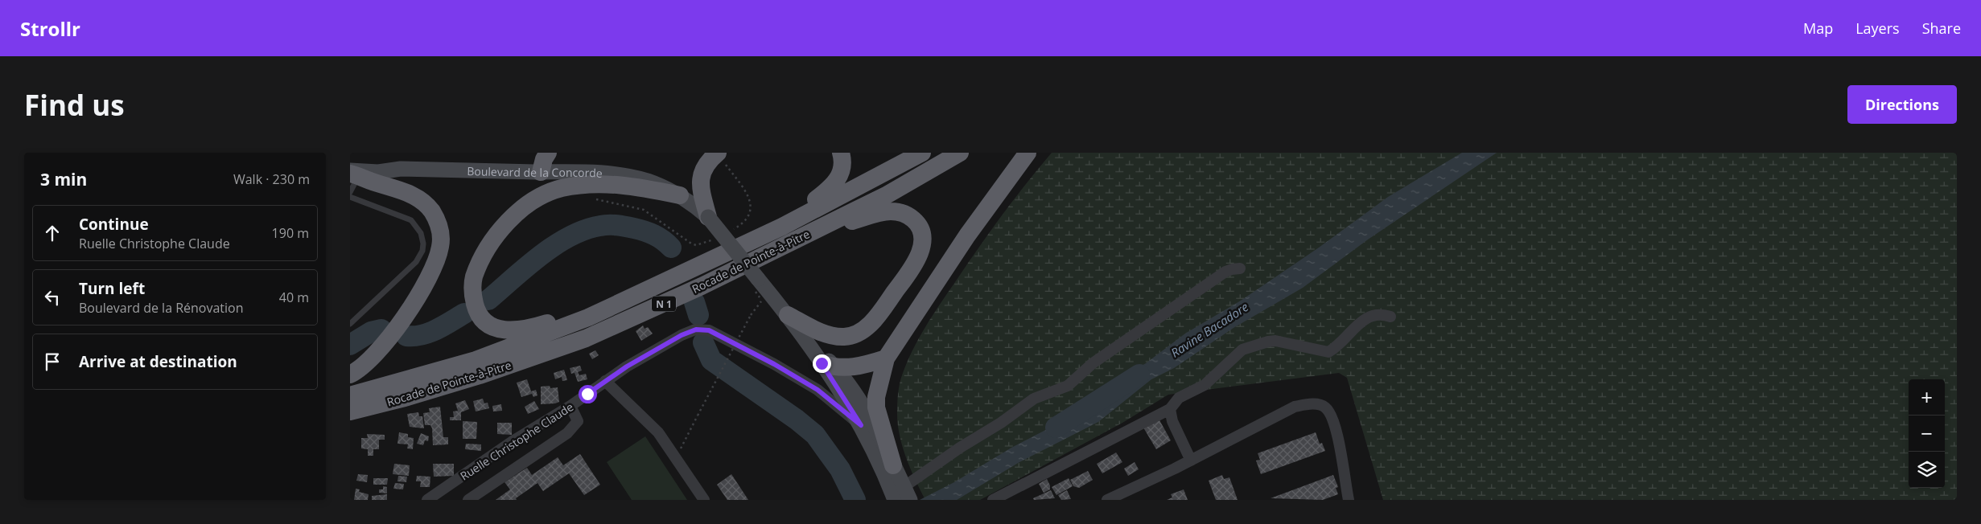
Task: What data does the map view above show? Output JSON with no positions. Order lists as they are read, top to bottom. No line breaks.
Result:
{"streets":{"highway":["Rocade de Pointe-à-Pitre","N 1"],"main road":["Boulevard de la Concorde"],"street":["Ruelle Christophe Claude"]},"water":["Ravine Bacadore"],"page":{"header":"Strollr","nav":["Map","Layers","Share"],"buttons":"Directions","title":"Find us","heading":["3 min","Walk · 230 m"],"list":[["Continue","Ruelle Christophe Claude","190 m"],["Turn left","Boulevard de la Rénovation","40 m"],"Arrive at destination"],"map_buttons":["+","−"]}}
